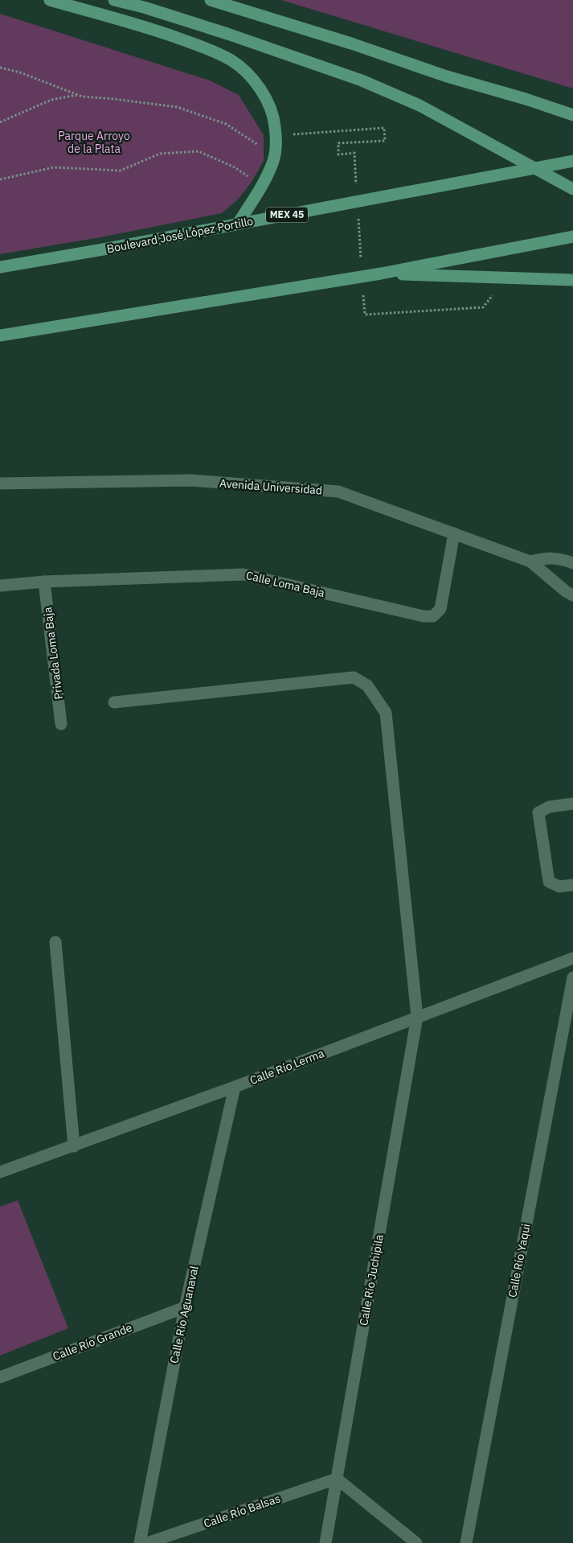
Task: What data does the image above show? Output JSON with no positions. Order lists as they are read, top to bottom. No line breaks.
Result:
{"streets":{"main road":["MEX 45","Boulevard José López Portillo"],"street":["Avenida Universidad","Calle Loma Baja","Privada Loma Baja","Calle Río Lerma","Calle Río Yaqui","Calle Río Juchipila","Calle Río Aguanaval","Calle Río Grande","Calle Río Balsas"]},"crossings":[["Avenida Universidad","Calle Loma Baja"],["Calle Loma Baja","Privada Loma Baja"],["Calle Río Lerma","Calle Río Juchipila"],["Calle Río Lerma","Calle Río Aguanaval"],["Calle Río Juchipila","Calle Río Balsas"],["Calle Río Aguanaval","Calle Río Grande"]],"parks":["Parque Arroyo de la Plata"]}
